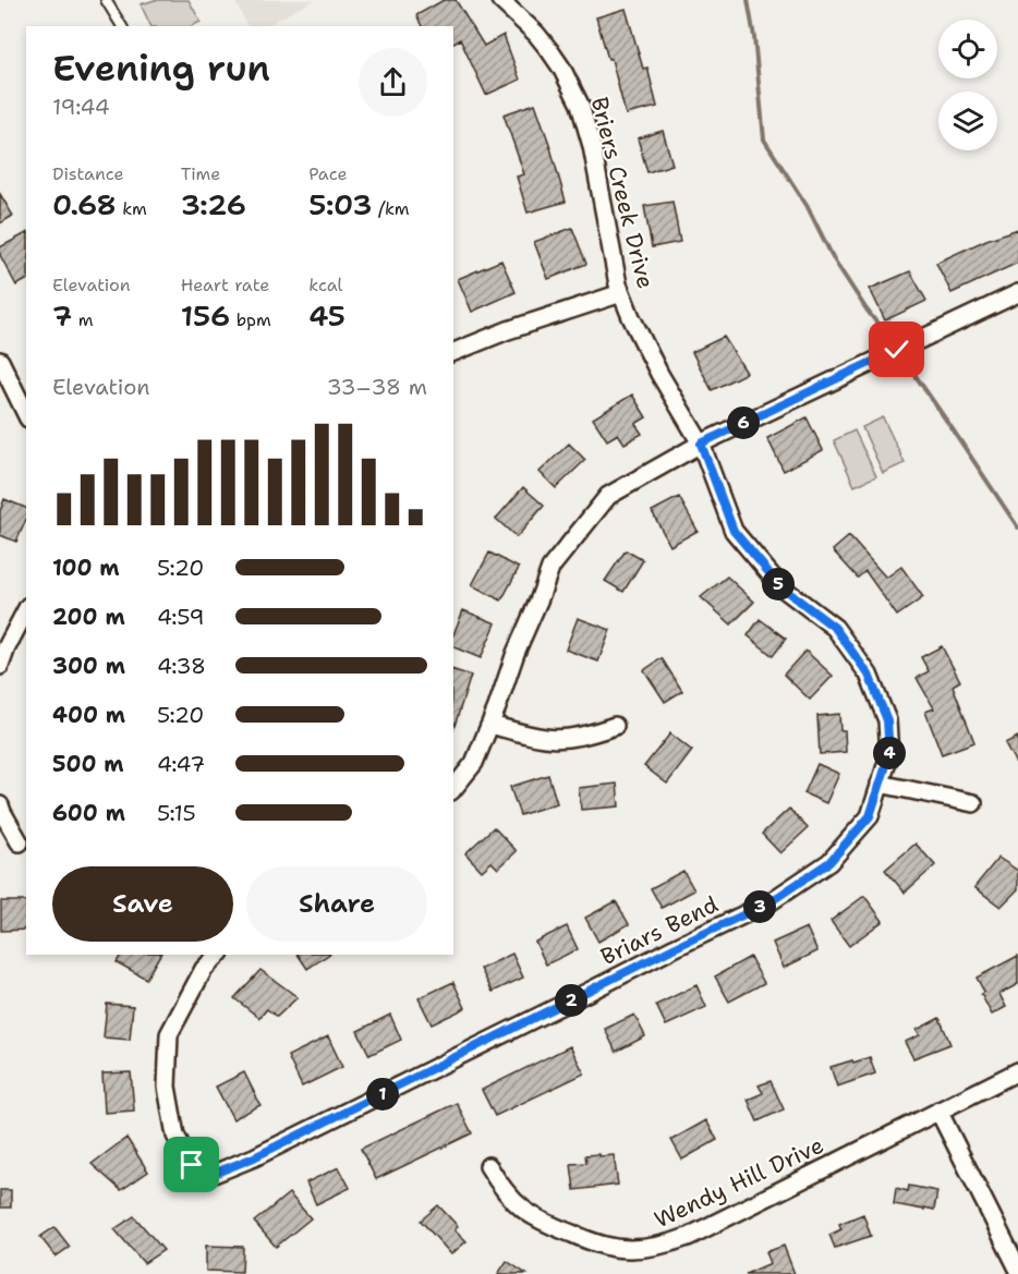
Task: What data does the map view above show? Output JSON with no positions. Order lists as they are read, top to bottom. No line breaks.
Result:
{"streets":{"street":["Briers Creek Drive","Briars Bend","Wendy Hill Drive"]},"crossings":[["Briers Creek Drive","Briars Bend"]],"page":{"heading":["Evening run","19:44"],"stats":[["Distance","0.68 km"],["Time","3:26"],["Pace","5:03 /km"],["Elevation","7 m"],["Heart rate","156 bpm"],["kcal","45"]],"chart":["Elevation","33–38 m"],"pins":["6","5","4","3","2","1"],"list":[{"name":"100 m","note":"5:20"},{"name":"200 m","note":"4:59"},{"name":"300 m","note":"4:38"},{"name":"400 m","note":"5:20"},{"name":"500 m","note":"4:47"},{"name":"600 m","note":"5:15"}],"buttons":["Save","Share"]}}
